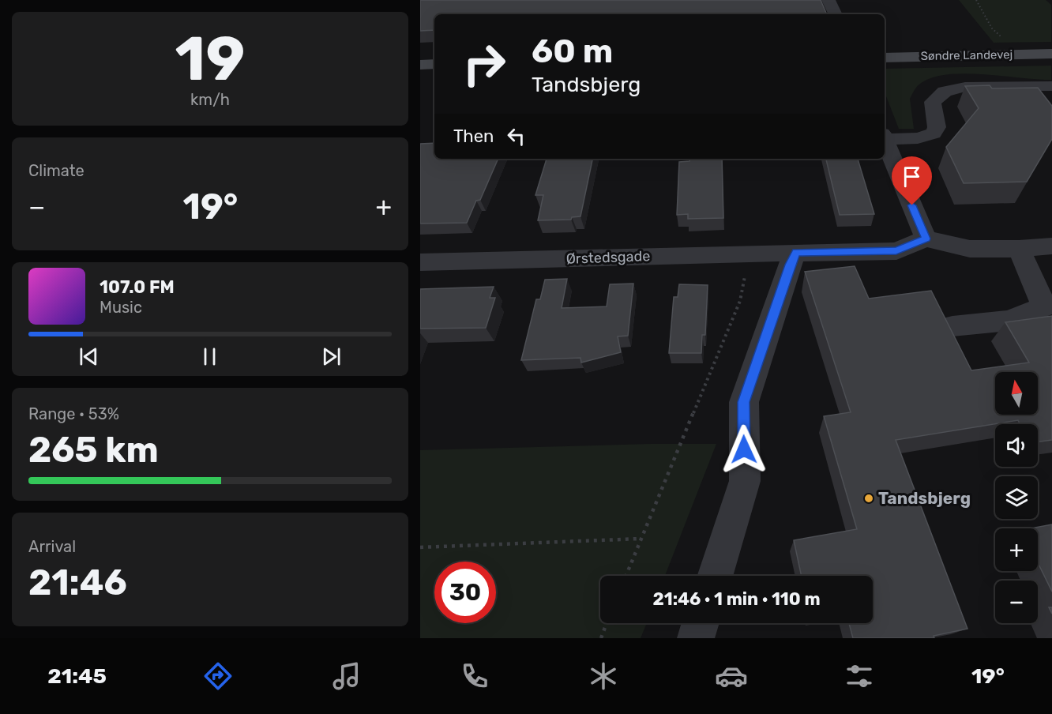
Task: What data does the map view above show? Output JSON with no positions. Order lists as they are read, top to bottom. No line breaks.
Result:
{"streets":{"street":["Søndre Landevej","Ørstedsgade"]},"places":["Tandsbjerg"],"north":"top","page":{"tile":[["19","km/h"],"Climate",["Range · 53%","265 km"],["Arrival","21:46"]],"turn":["60 m","Tandsbjerg"],"then":"Then","heat":["−","19°","+"],"song":["107.0 FM","Music"],"map_buttons":["+","−"],"limit":"30","trip":"21:46 · 1 min · 110 m","tabs":["21:45","19°"]}}
